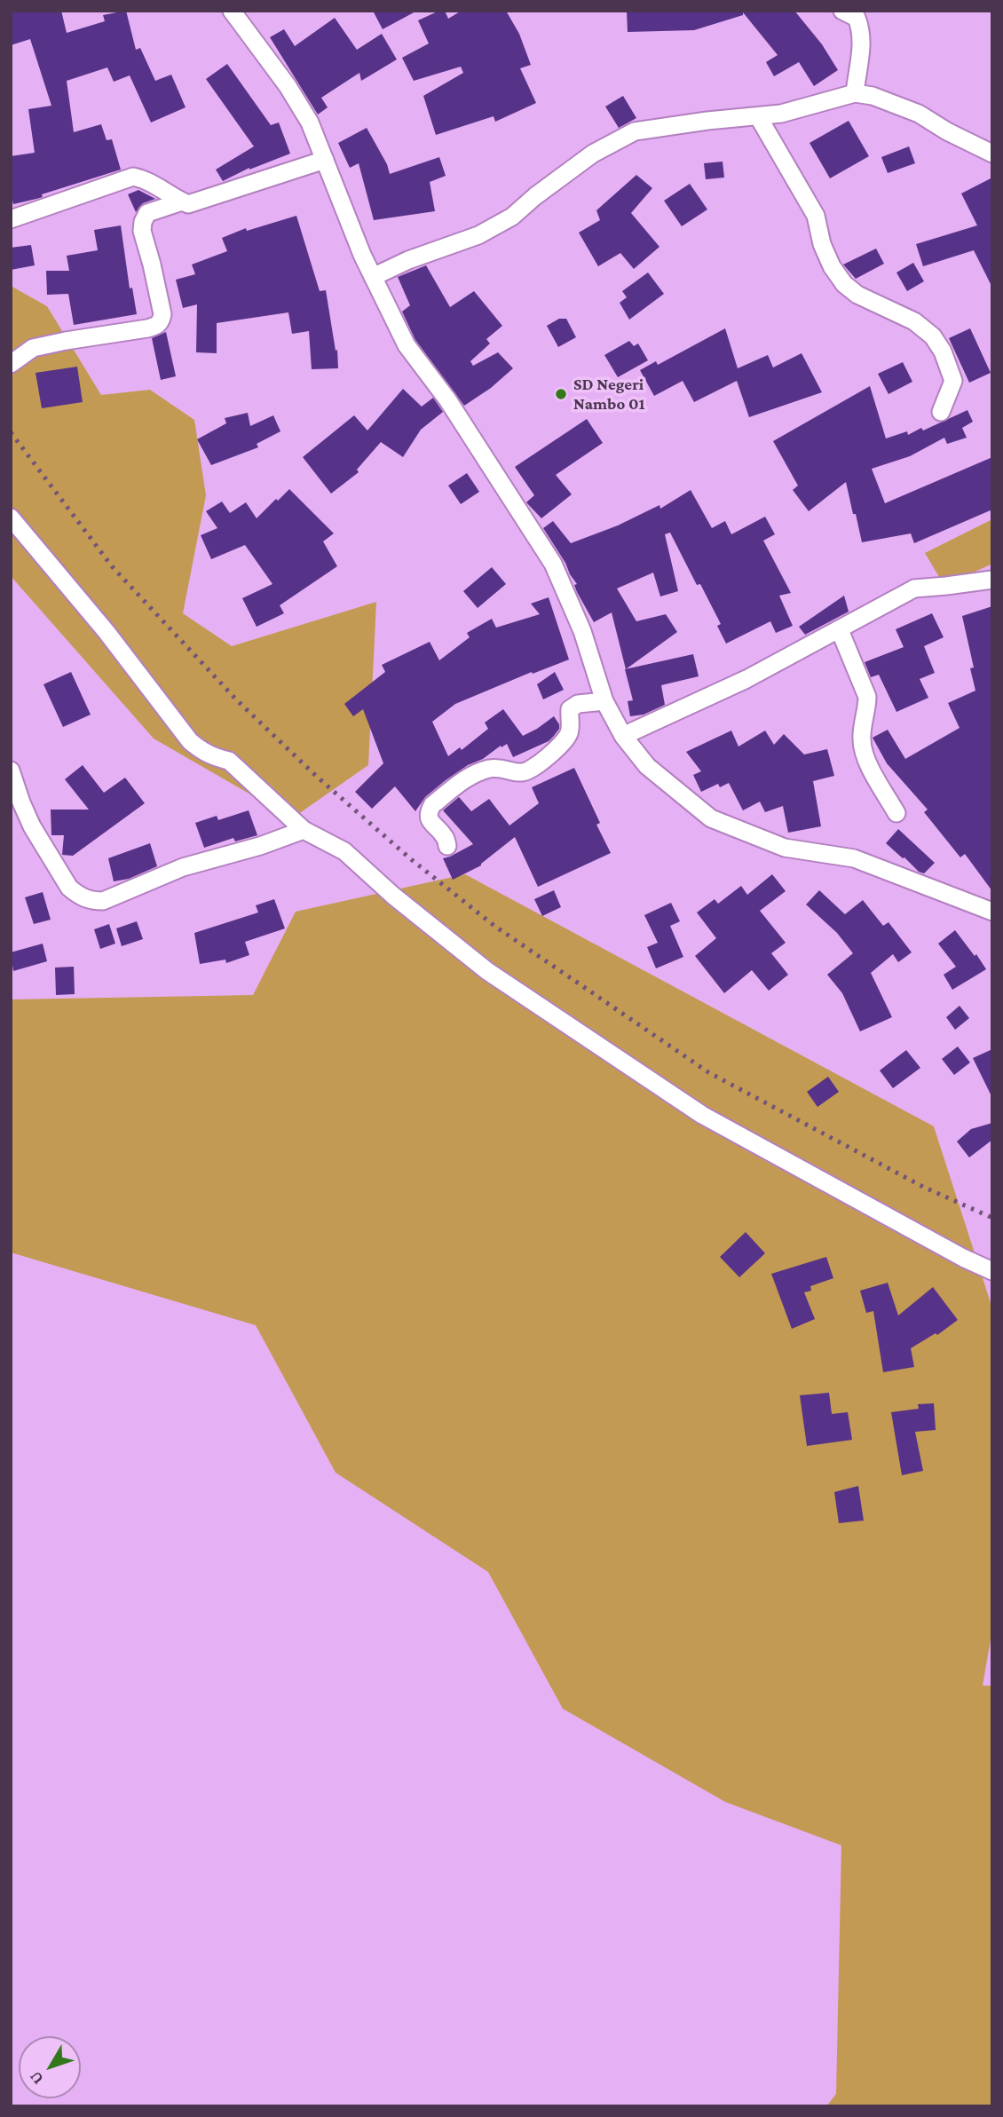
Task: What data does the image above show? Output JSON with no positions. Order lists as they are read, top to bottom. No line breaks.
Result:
{"places":["SD Negeri Nambo 01"],"north":"bottom left"}
